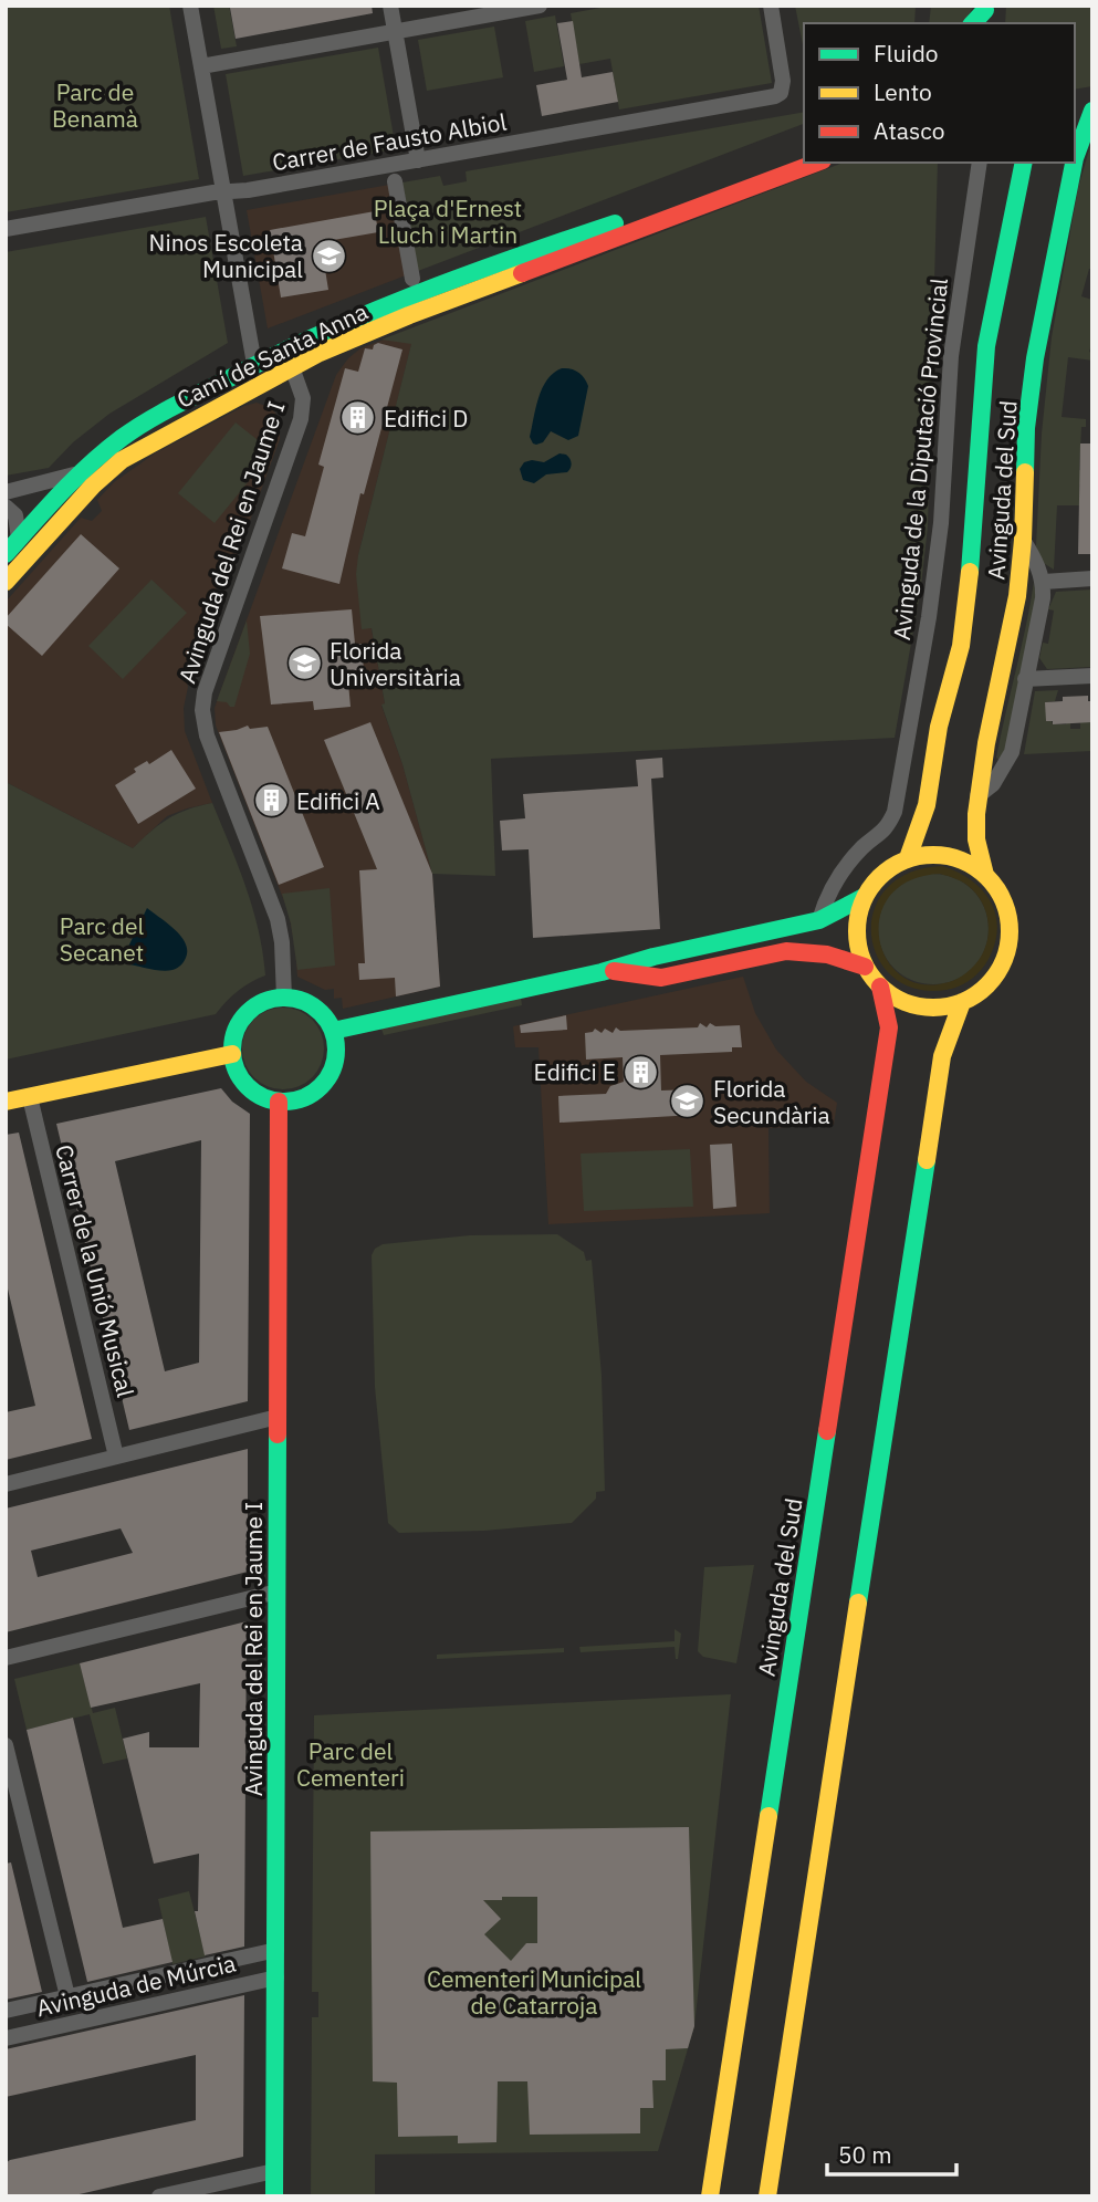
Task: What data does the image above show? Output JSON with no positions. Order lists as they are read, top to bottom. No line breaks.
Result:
{"streets":{"main road":["Camí de Santa Anna","Avinguda del Sud","Avinguda del Rei en Jaume I"],"street":["Carrer de Fausto Albiol","Avinguda de la Diputació Provincial","Carrer de la Unió Musical","Avinguda de Múrcia"]},"crossings":[["Camí de Santa Anna","Avinguda del Rei en Jaume I"],["Avinguda del Rei en Jaume I","Avinguda de Múrcia"]],"parks":["Parc de Benamà","Plaça d'Ernest Lluch i Martin","Parc del Secanet","Parc del Cementeri","Cementeri Municipal de Catarroja"],"places":{"school or university":["Ninos Escoleta Municipal","Florida Universitària","Florida Secundària"],"building":["Edifici D","Edifici A","Edifici E"]},"legend":["Fluido","Lento","Atasco"],"scale_bar":"50 m"}
